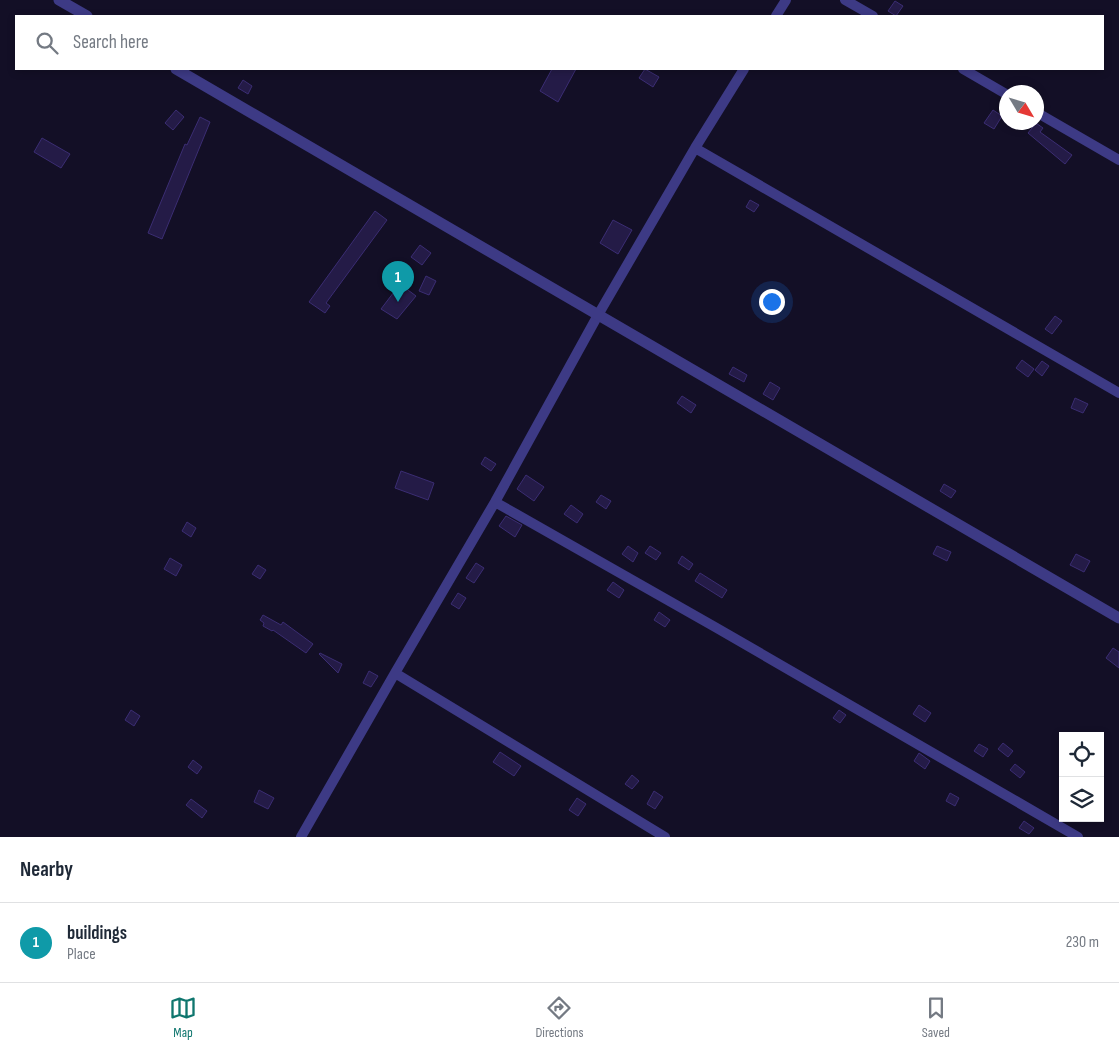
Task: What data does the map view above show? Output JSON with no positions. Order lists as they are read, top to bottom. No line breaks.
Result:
{"north":"bottom right","page":{"search":"Search here","pins":"1","heading":"Nearby","list":[{"mark":"1","name":"buildings","note":"Place","value":"230 m"}],"nav":["Map","Directions","Saved"]}}
